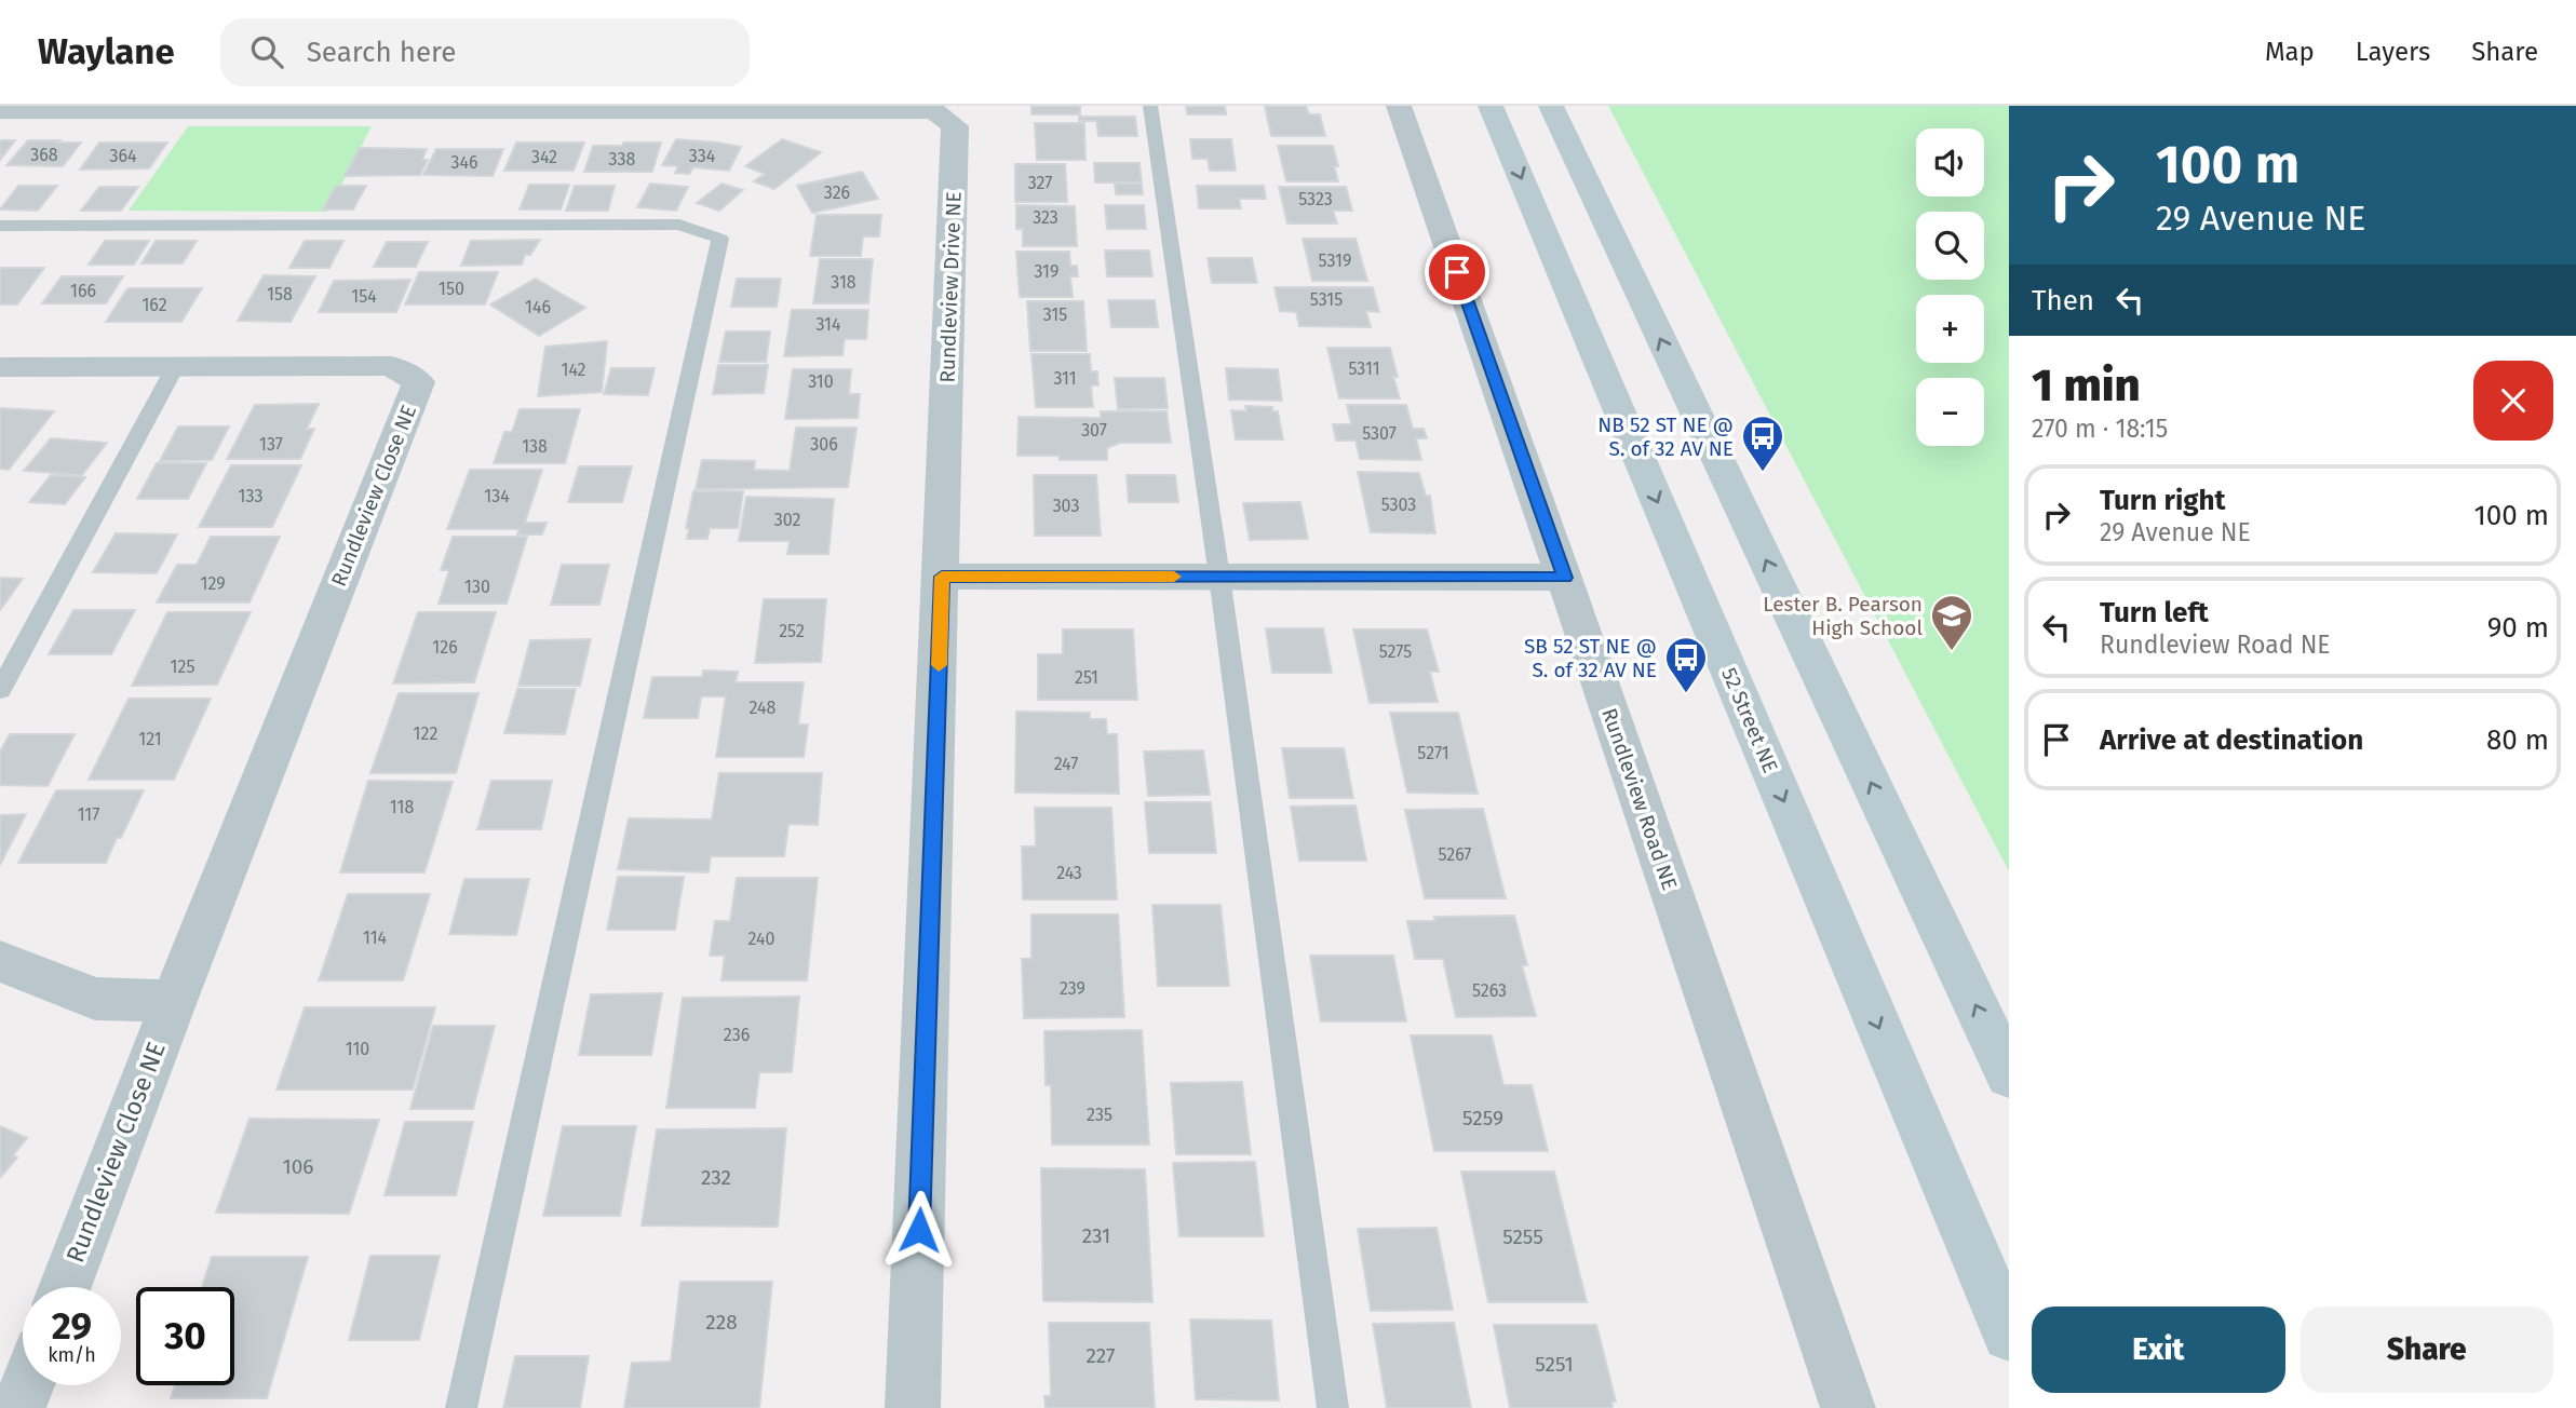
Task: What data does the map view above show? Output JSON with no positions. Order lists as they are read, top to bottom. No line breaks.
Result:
{"streets":{"main road":["52 Street NE"],"street":["Rundleview Drive NE","Rundleview Close NE","Rundleview Road NE"]},"places":{"bus stop":["NB 52 ST NE @ S. of 32 AV NE","SB 52 ST NE @ S. of 32 AV NE"],"school or university":["Lester B. Pearson High School"]},"house_numbers":["368","364","334","342","338","346","327","326","5323","323","5319","319","318","150","166","158","154","5315","162","146","315","314","5311","142","311","310","307","5307","137","306","138","133","134","5303","303","302","129","130","252","126","5275","125","251","248","122","121","5271","247","118","117","5267","243","114","240","239","5263","236","110","235","5259","106","232","231","5255","228","227","5251"],"page":{"header":"Waylane","search":"Search here","nav":["Map","Layers","Share"],"turn":["100 m","29 Avenue NE"],"map_buttons":["+","−"],"then":"Then","heading":["1 min","270 m · 18:15"],"list":[{"name":"Turn right","note":"29 Avenue NE","value":"100 m"},{"name":"Turn left","note":"Rundleview Road NE","value":"90 m"},{"name":"Arrive at destination","value":"80 m"}],"speed":"29 km/h","limit":"30","buttons":["Exit","Share"]}}
